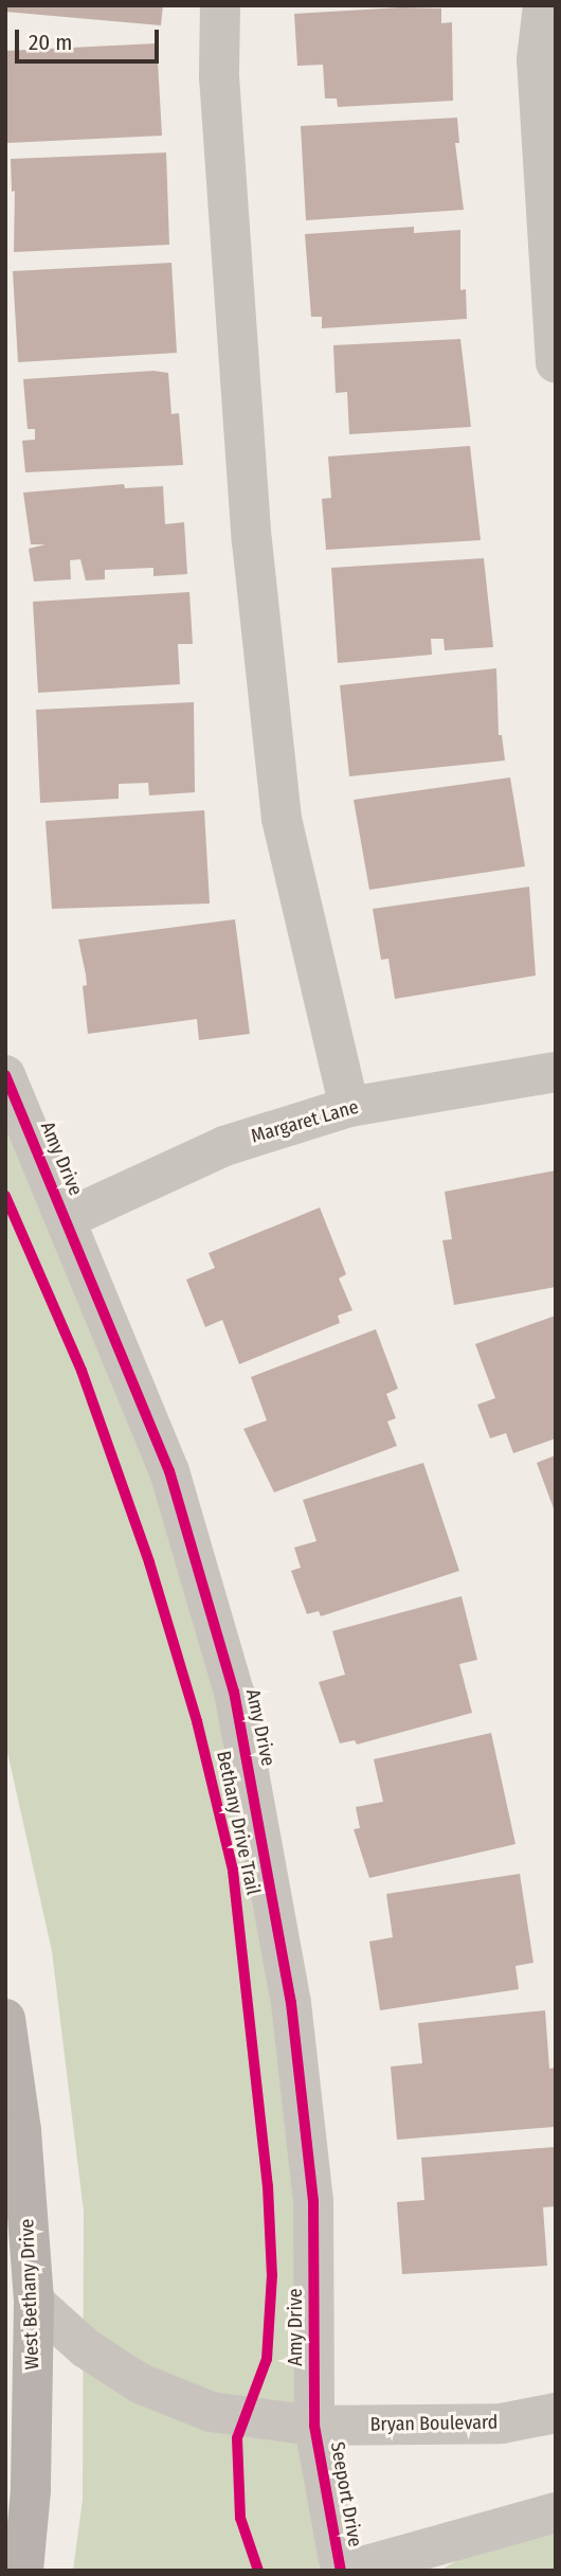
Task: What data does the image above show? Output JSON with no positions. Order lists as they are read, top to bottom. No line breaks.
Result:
{"streets":{"main road":["West Bethany Drive"],"street":["Margaret Lane","Amy Drive","Bryan Boulevard","Seeport Drive"],"cycle path":["Bethany Drive Trail"]},"crossings":[["Margaret Lane","Amy Drive"],["Amy Drive","Bryan Boulevard"],["Amy Drive","Seeport Drive"],["West Bethany Drive","Bryan Boulevard"],["Bryan Boulevard","Seeport Drive"]],"scale_bar":"20 m"}
